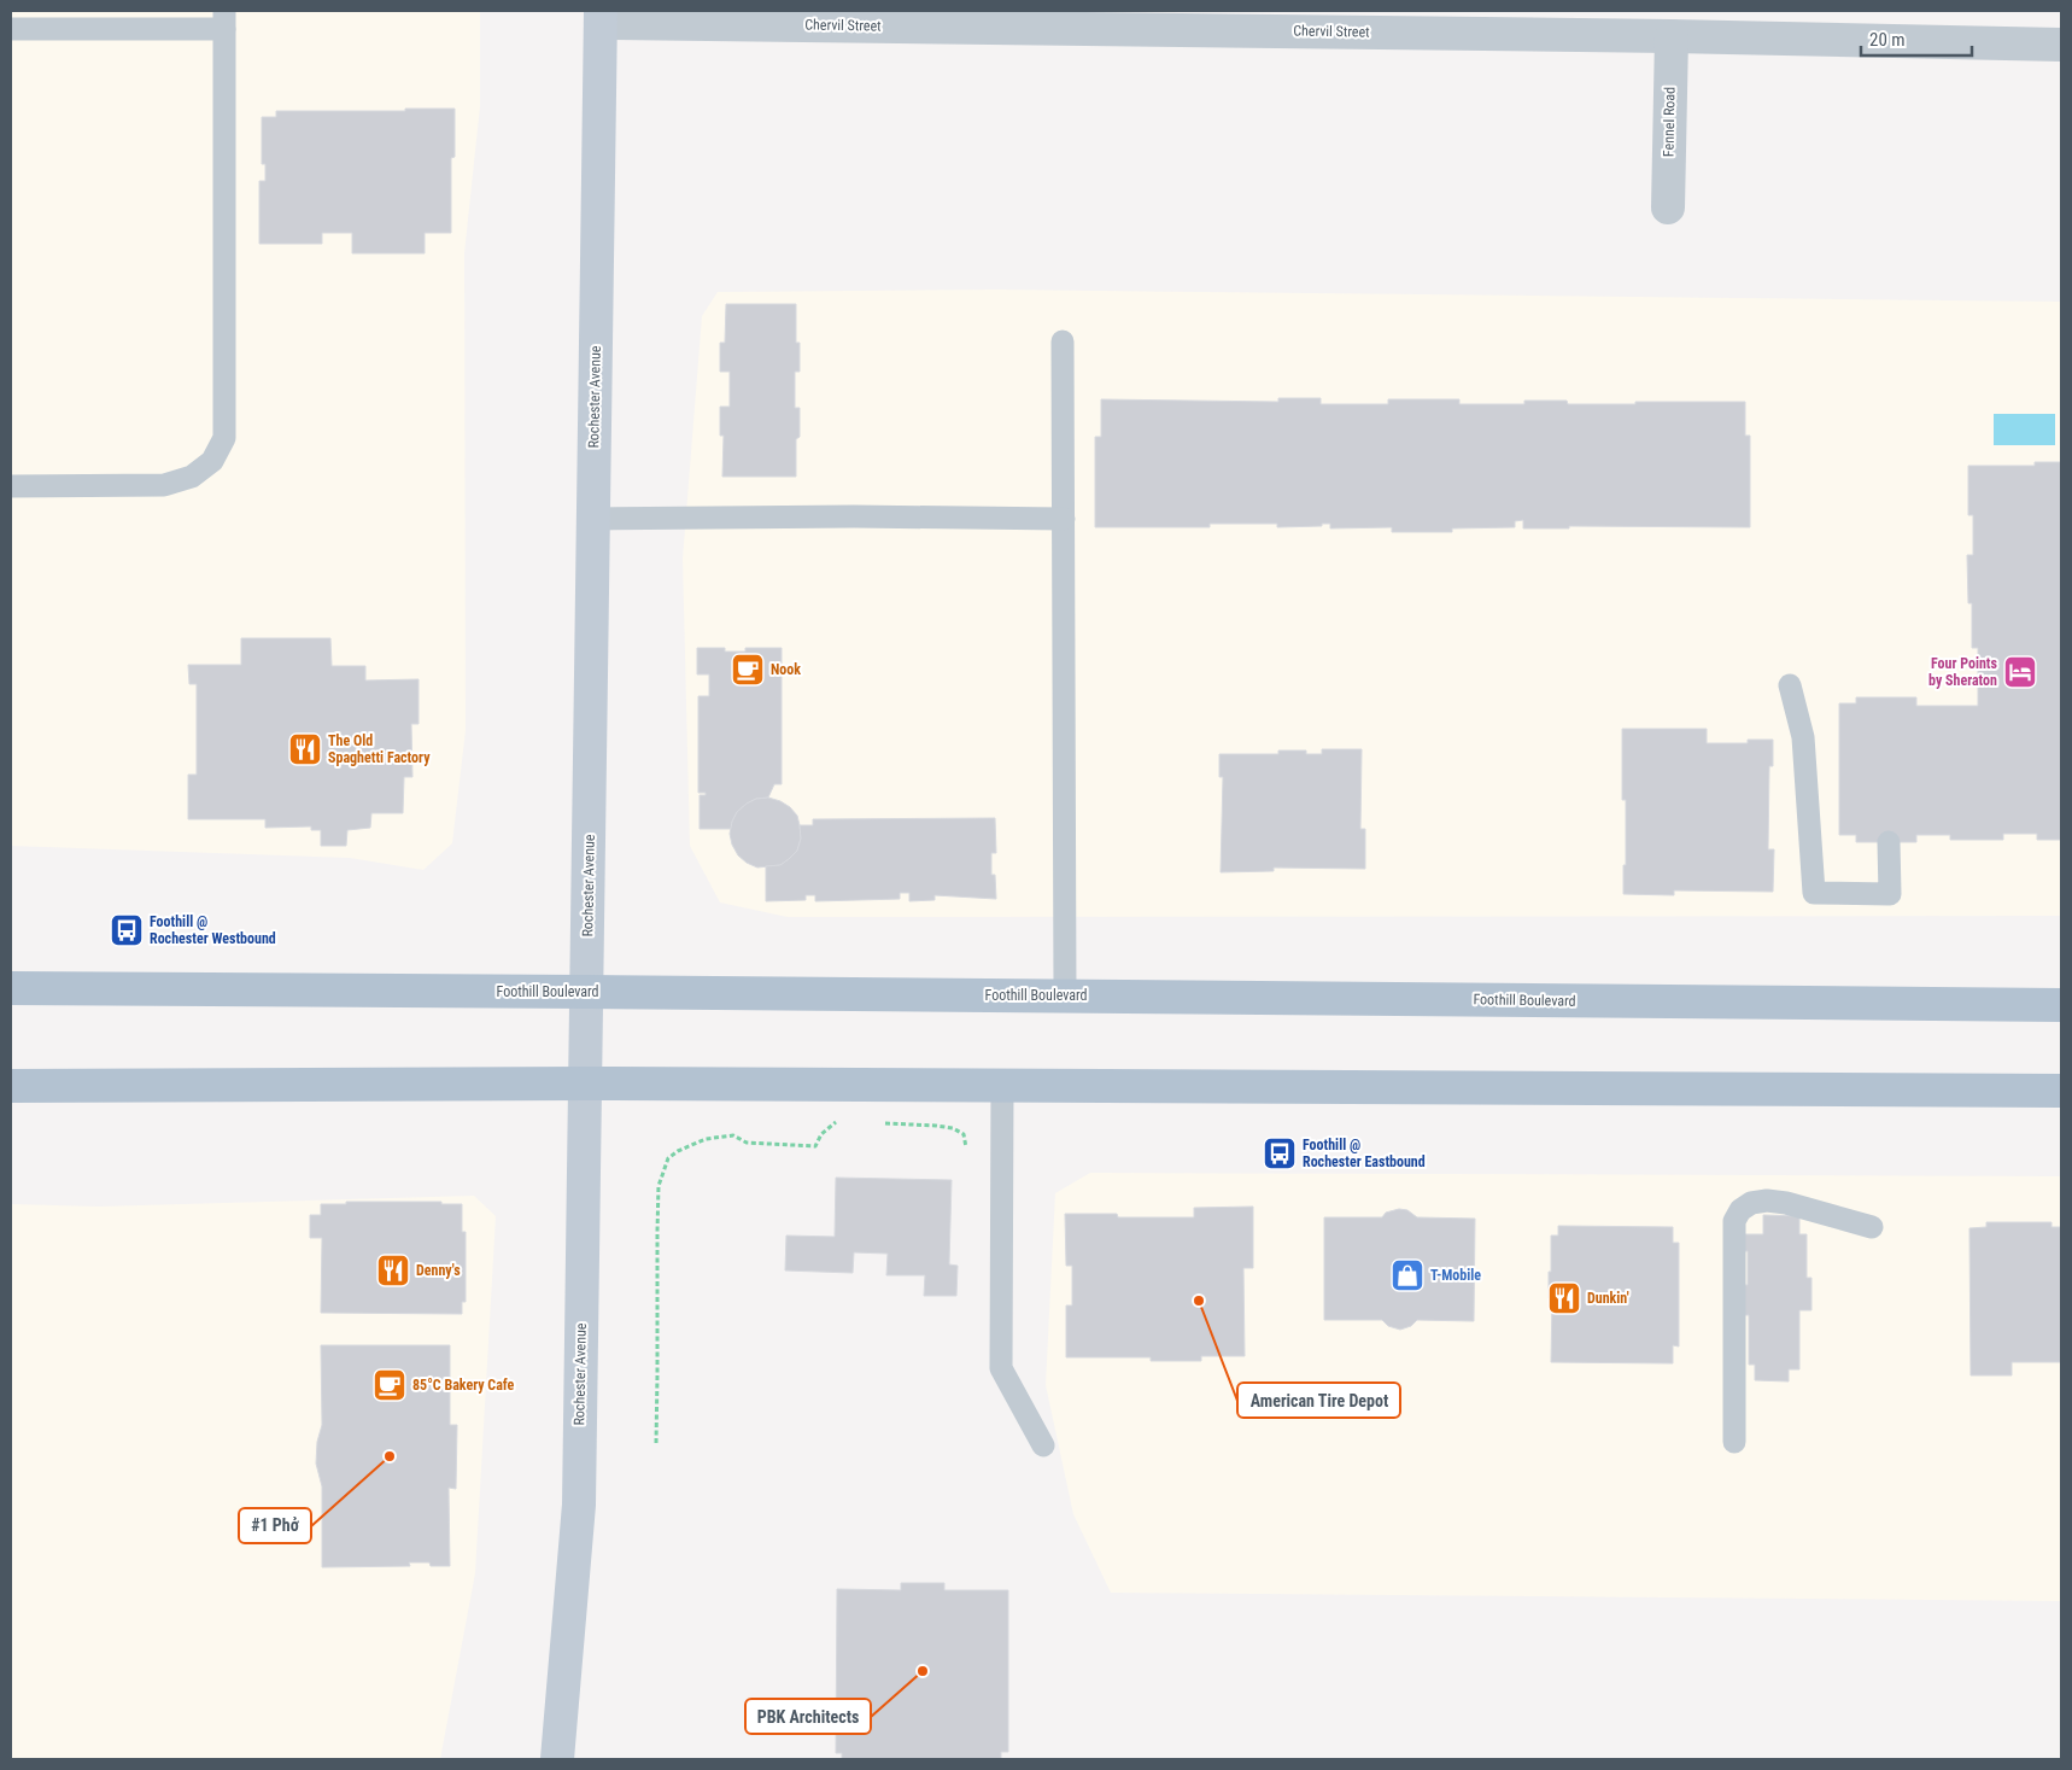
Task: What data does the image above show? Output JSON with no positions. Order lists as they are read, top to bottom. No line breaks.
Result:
{"streets":{"main road":["Rochester Avenue","Foothill Boulevard"],"street":["Chervil Street","Fennel Road"]},"crossings":[["Chervil Street","Fennel Road"],["Chervil Street","Rochester Avenue"],["Rochester Avenue","Foothill Boulevard"]],"places":{"cafe":["Nook","85°C Bakery Cafe"],"hotel":["Four Points by Sheraton"],"restaurant":["The Old Spaghetti Factory","Denny's","Dunkin'"],"bus stop":["Foothill @ Rochester Westbound","Foothill @ Rochester Eastbound"],"shop":["T-Mobile"],"other":["American Tire Depot","#1 Phở","PBK Architects"]},"scale_bar":"20 m"}
